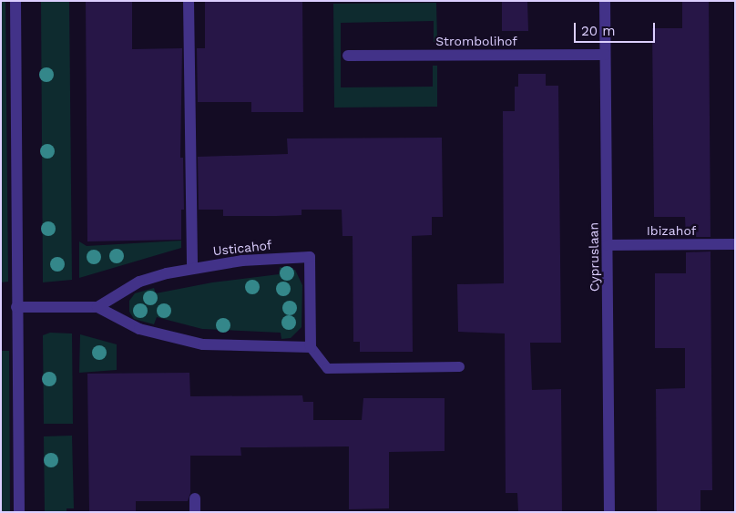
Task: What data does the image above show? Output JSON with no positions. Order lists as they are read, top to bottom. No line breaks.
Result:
{"streets":{"street":["Strombolihof","Ibizahof","Usticahof","Cypruslaan"]},"crossings":[["Strombolihof","Cypruslaan"],["Ibizahof","Cypruslaan"]],"scale_bar":"20 m"}
